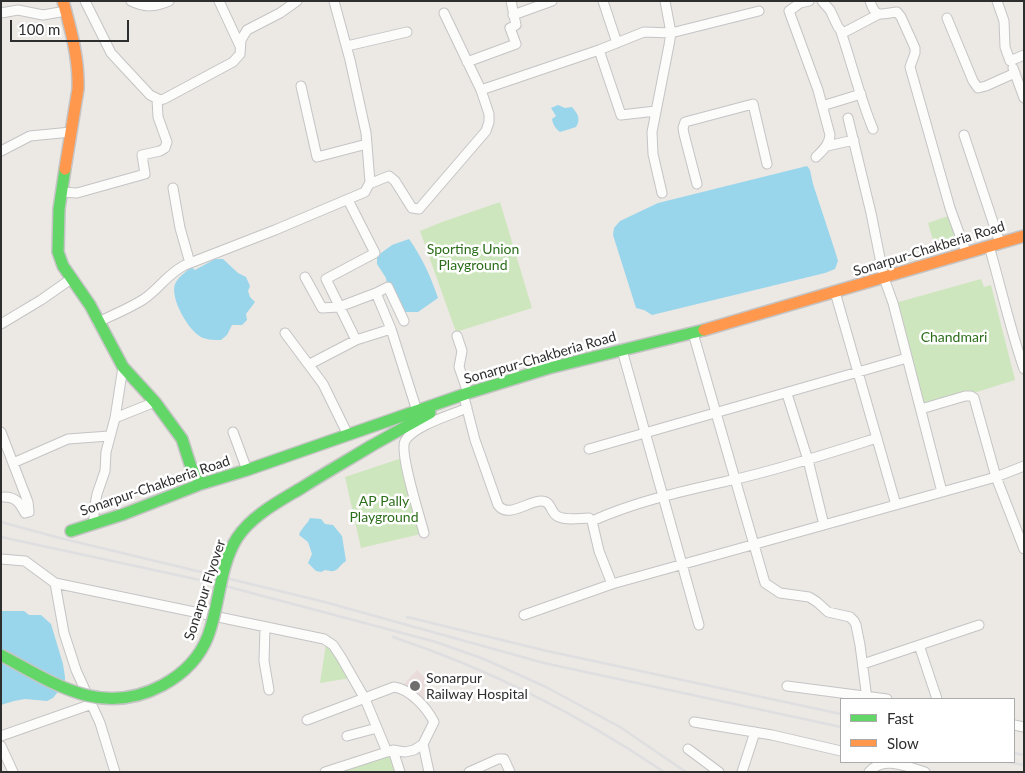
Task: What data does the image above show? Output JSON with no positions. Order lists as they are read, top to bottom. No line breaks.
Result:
{"streets":{"main road":["Sonarpur-Chakberia Road","Sonarpur Flyover"]},"crossings":[["Sonarpur-Chakberia Road","Sonarpur Flyover"]],"parks":["Sporting Union Playground","Chandmari","AP Pally Playground"],"places":["Sonarpur Railway Hospital"],"legend":["Fast","Slow"],"scale_bar":"100 m"}
